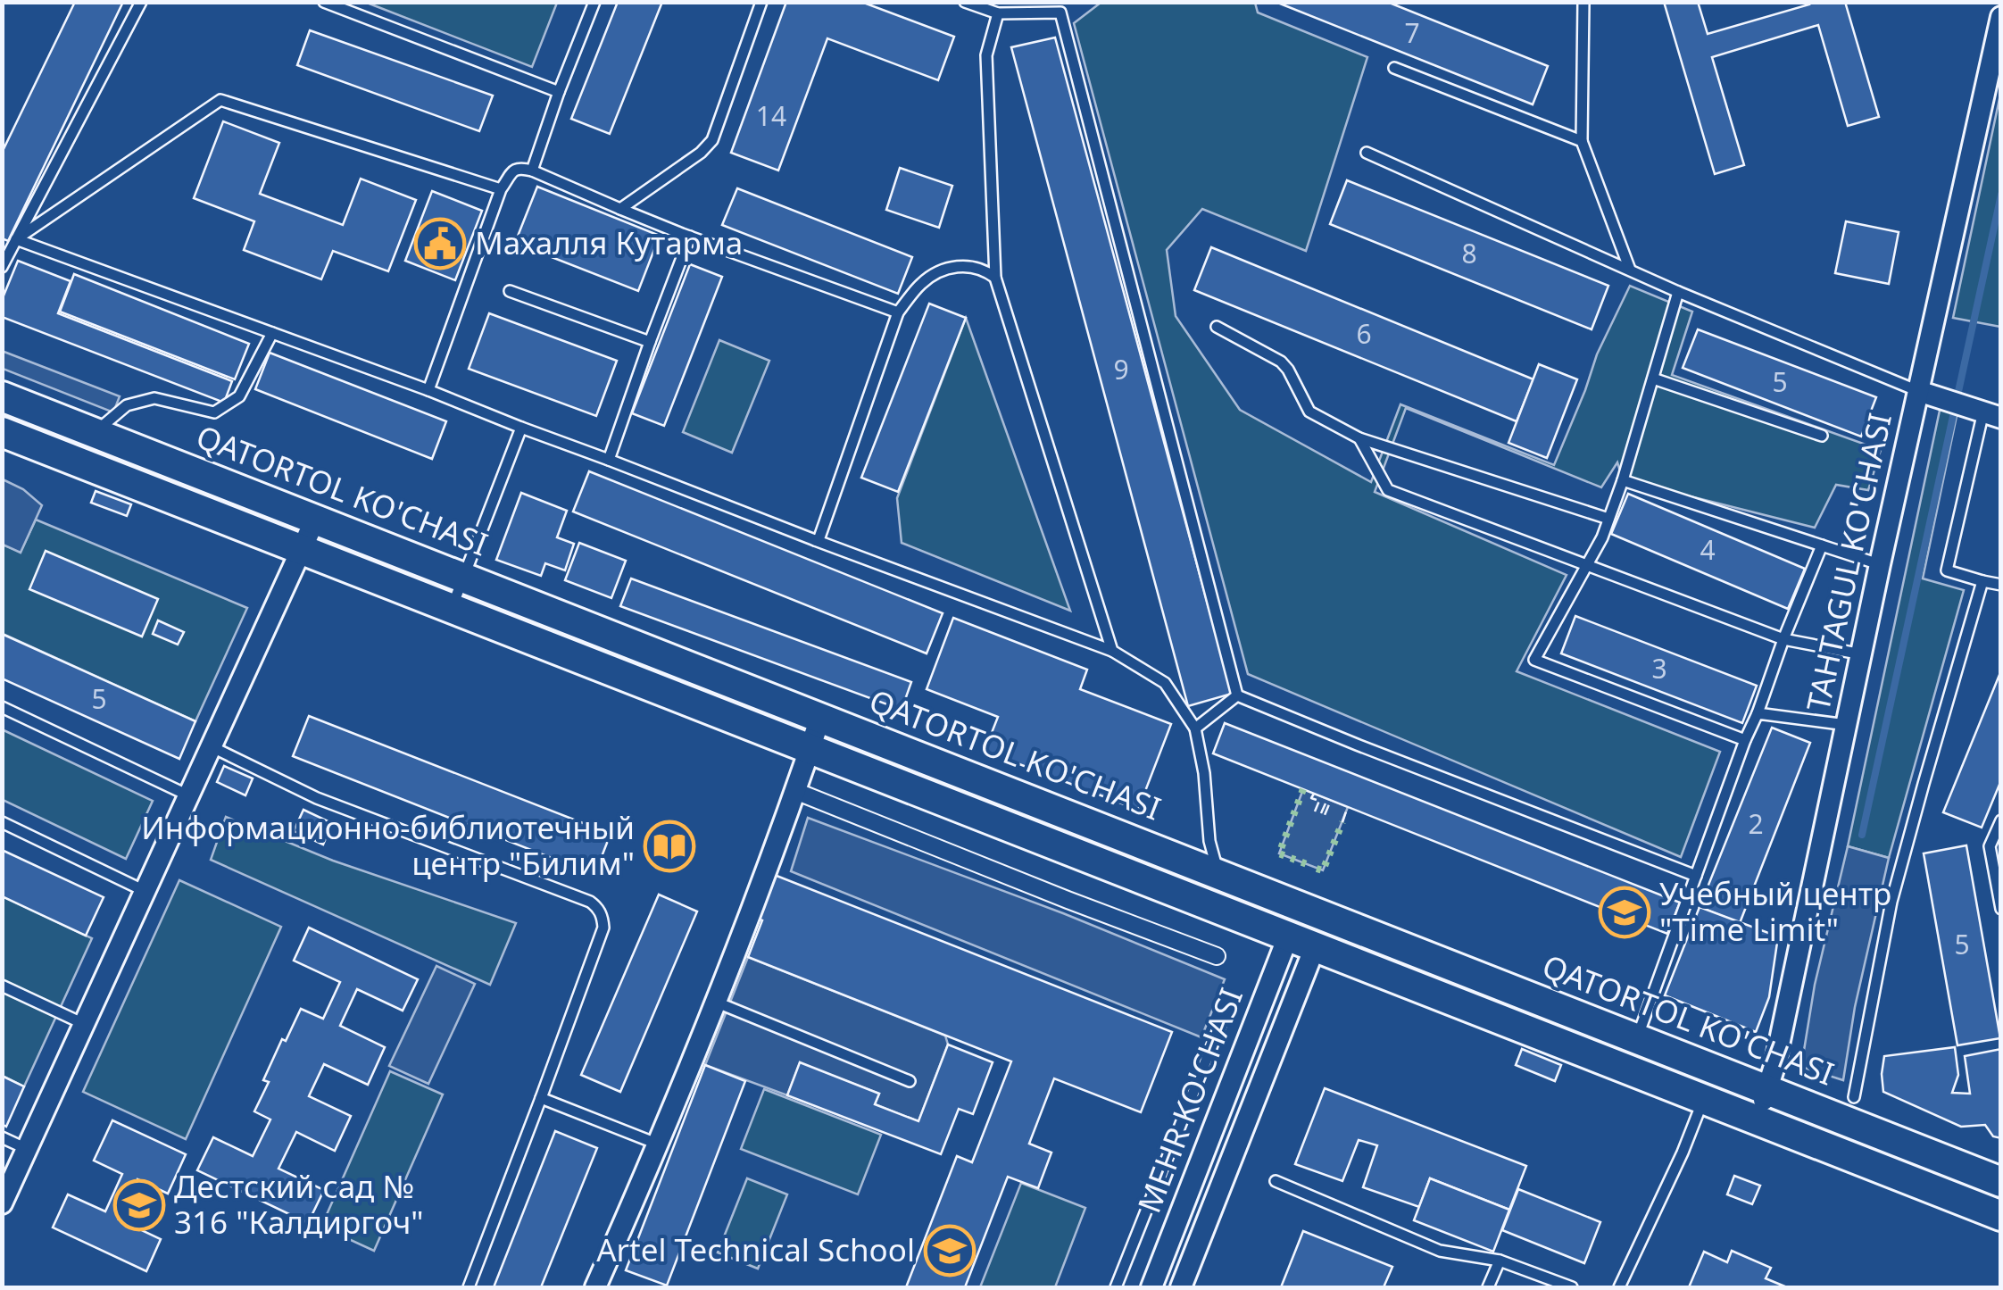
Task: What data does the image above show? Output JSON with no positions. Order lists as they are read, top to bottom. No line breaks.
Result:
{"streets":{"main road":["QATORTOL KO'CHASI"],"street":["TAHTAGUL KO'CHASI","MEHR KO'CHASI"]},"crossings":[["QATORTOL KO'CHASI","TAHTAGUL KO'CHASI"]],"places":{"public building":["Махалля Кутарма"],"library":["Информационно-библиотечный центр \"Билим\""],"school or university":["Учебный центр \"Time Limit\"","Дестский сад № 316 \"Калдиргоч\"","Artel Technical School"]},"house_numbers":["7","14","8","6","9","5","4","3","5","2","5"]}
